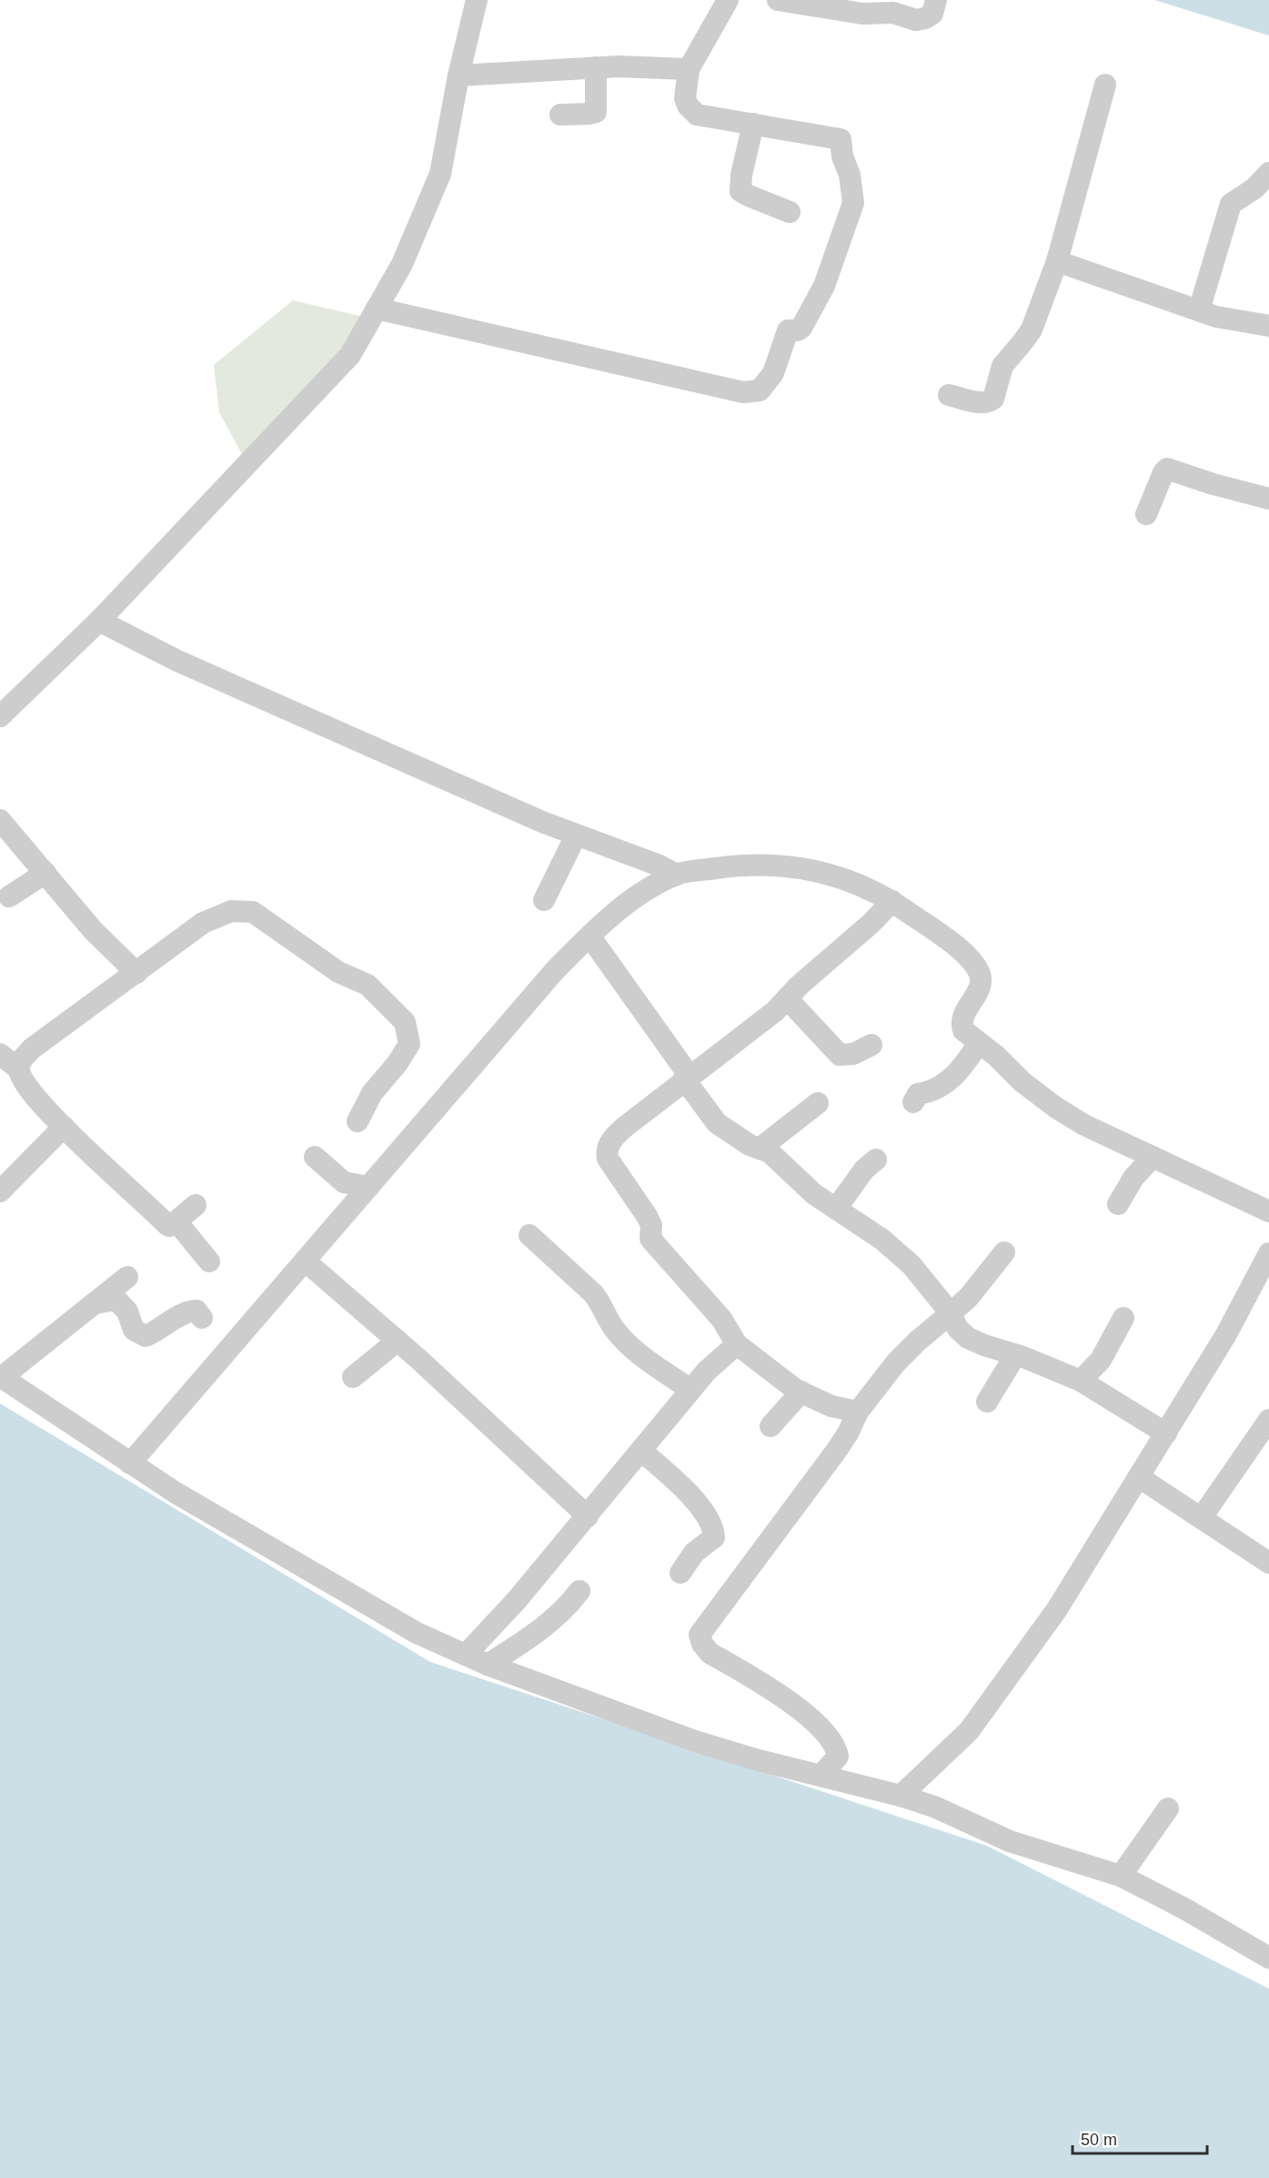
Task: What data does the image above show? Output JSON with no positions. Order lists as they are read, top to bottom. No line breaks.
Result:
{"scale_bar":"50 m"}
